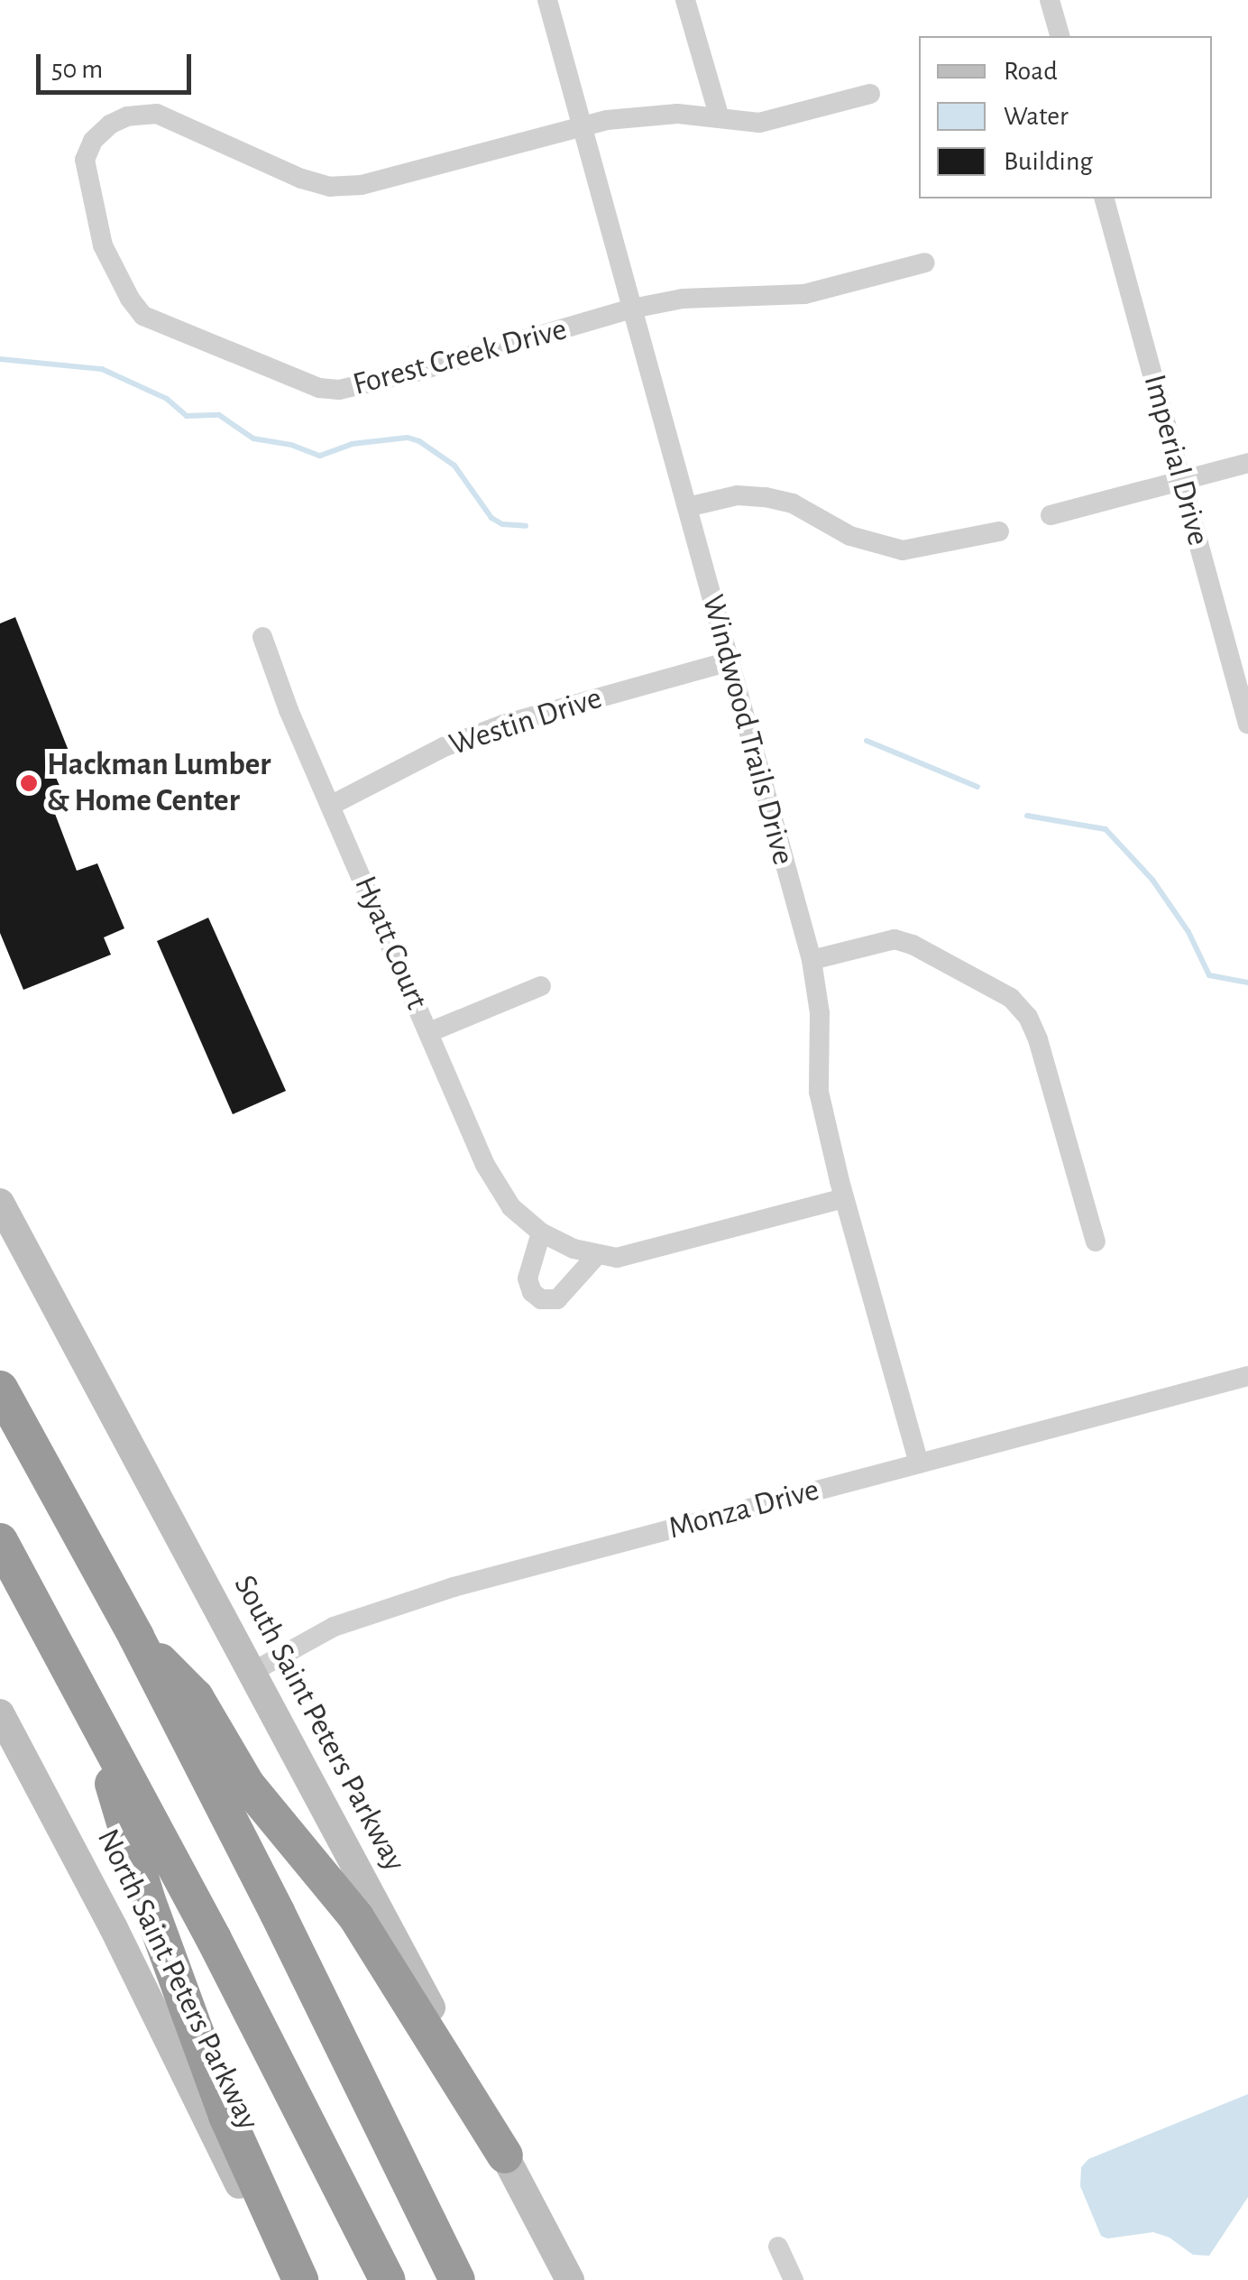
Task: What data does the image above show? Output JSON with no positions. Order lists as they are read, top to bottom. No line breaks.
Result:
{"streets":{"main road":["South Saint Peters Parkway","North Saint Peters Parkway"],"street":["Forest Creek Drive","Imperial Drive","Westin Drive","Windwood Trails Drive","Hyatt Court","Monza Drive"]},"crossings":[["Forest Creek Drive","Windwood Trails Drive"],["Westin Drive","Windwood Trails Drive"],["Westin Drive","Hyatt Court"],["Windwood Trails Drive","Hyatt Court"],["Windwood Trails Drive","Monza Drive"],["Monza Drive","South Saint Peters Parkway"]],"places":["Hackman Lumber & Home Center"],"legend":["Road","Water","Building"],"scale_bar":"50 m"}
